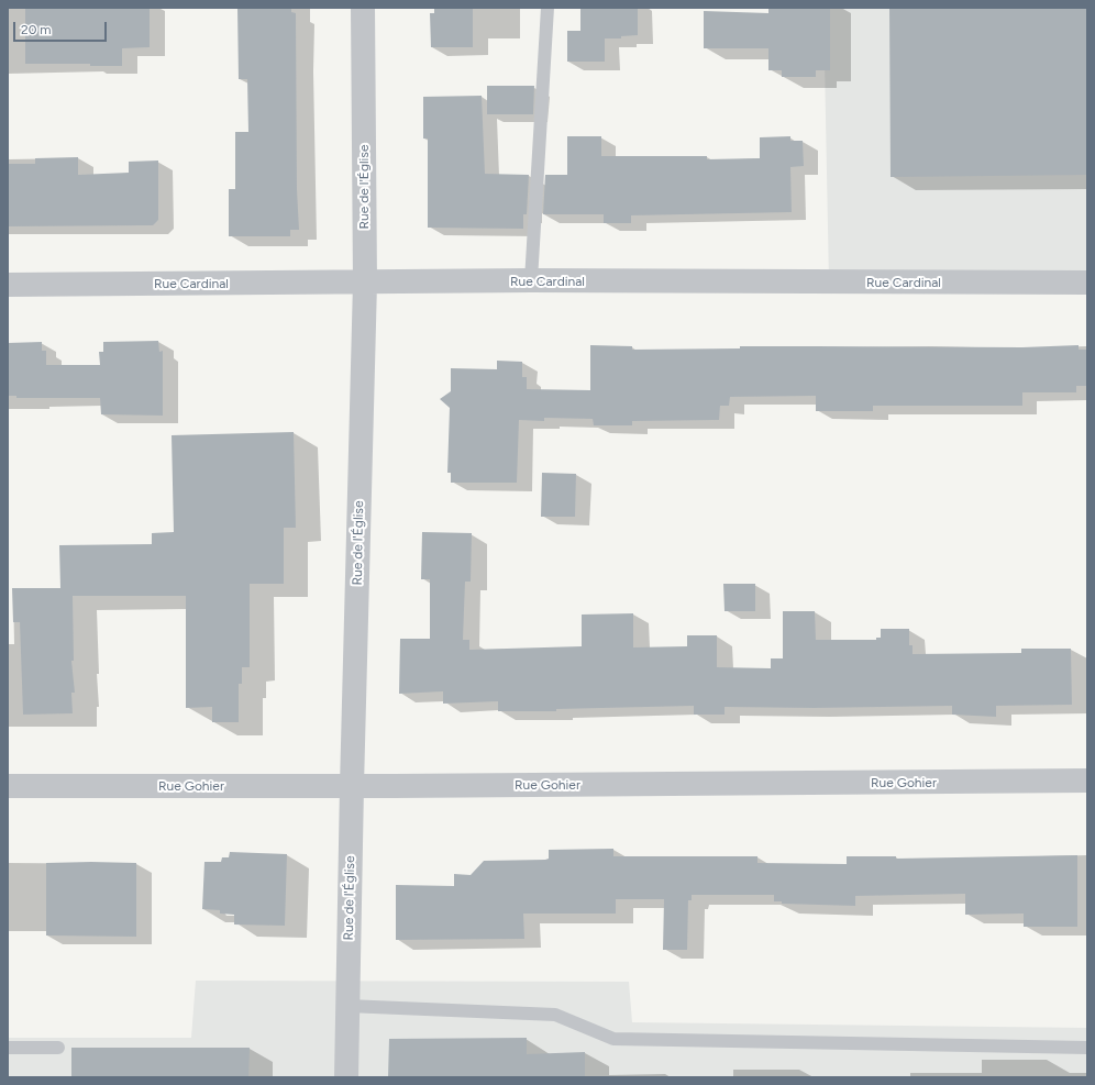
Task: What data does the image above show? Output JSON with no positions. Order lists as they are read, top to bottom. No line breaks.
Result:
{"streets":{"street":["Rue de l'Église","Rue Cardinal","Rue Gohier"]},"crossings":[["Rue de l'Église","Rue Cardinal"],["Rue de l'Église","Rue Gohier"]],"scale_bar":"20 m"}
